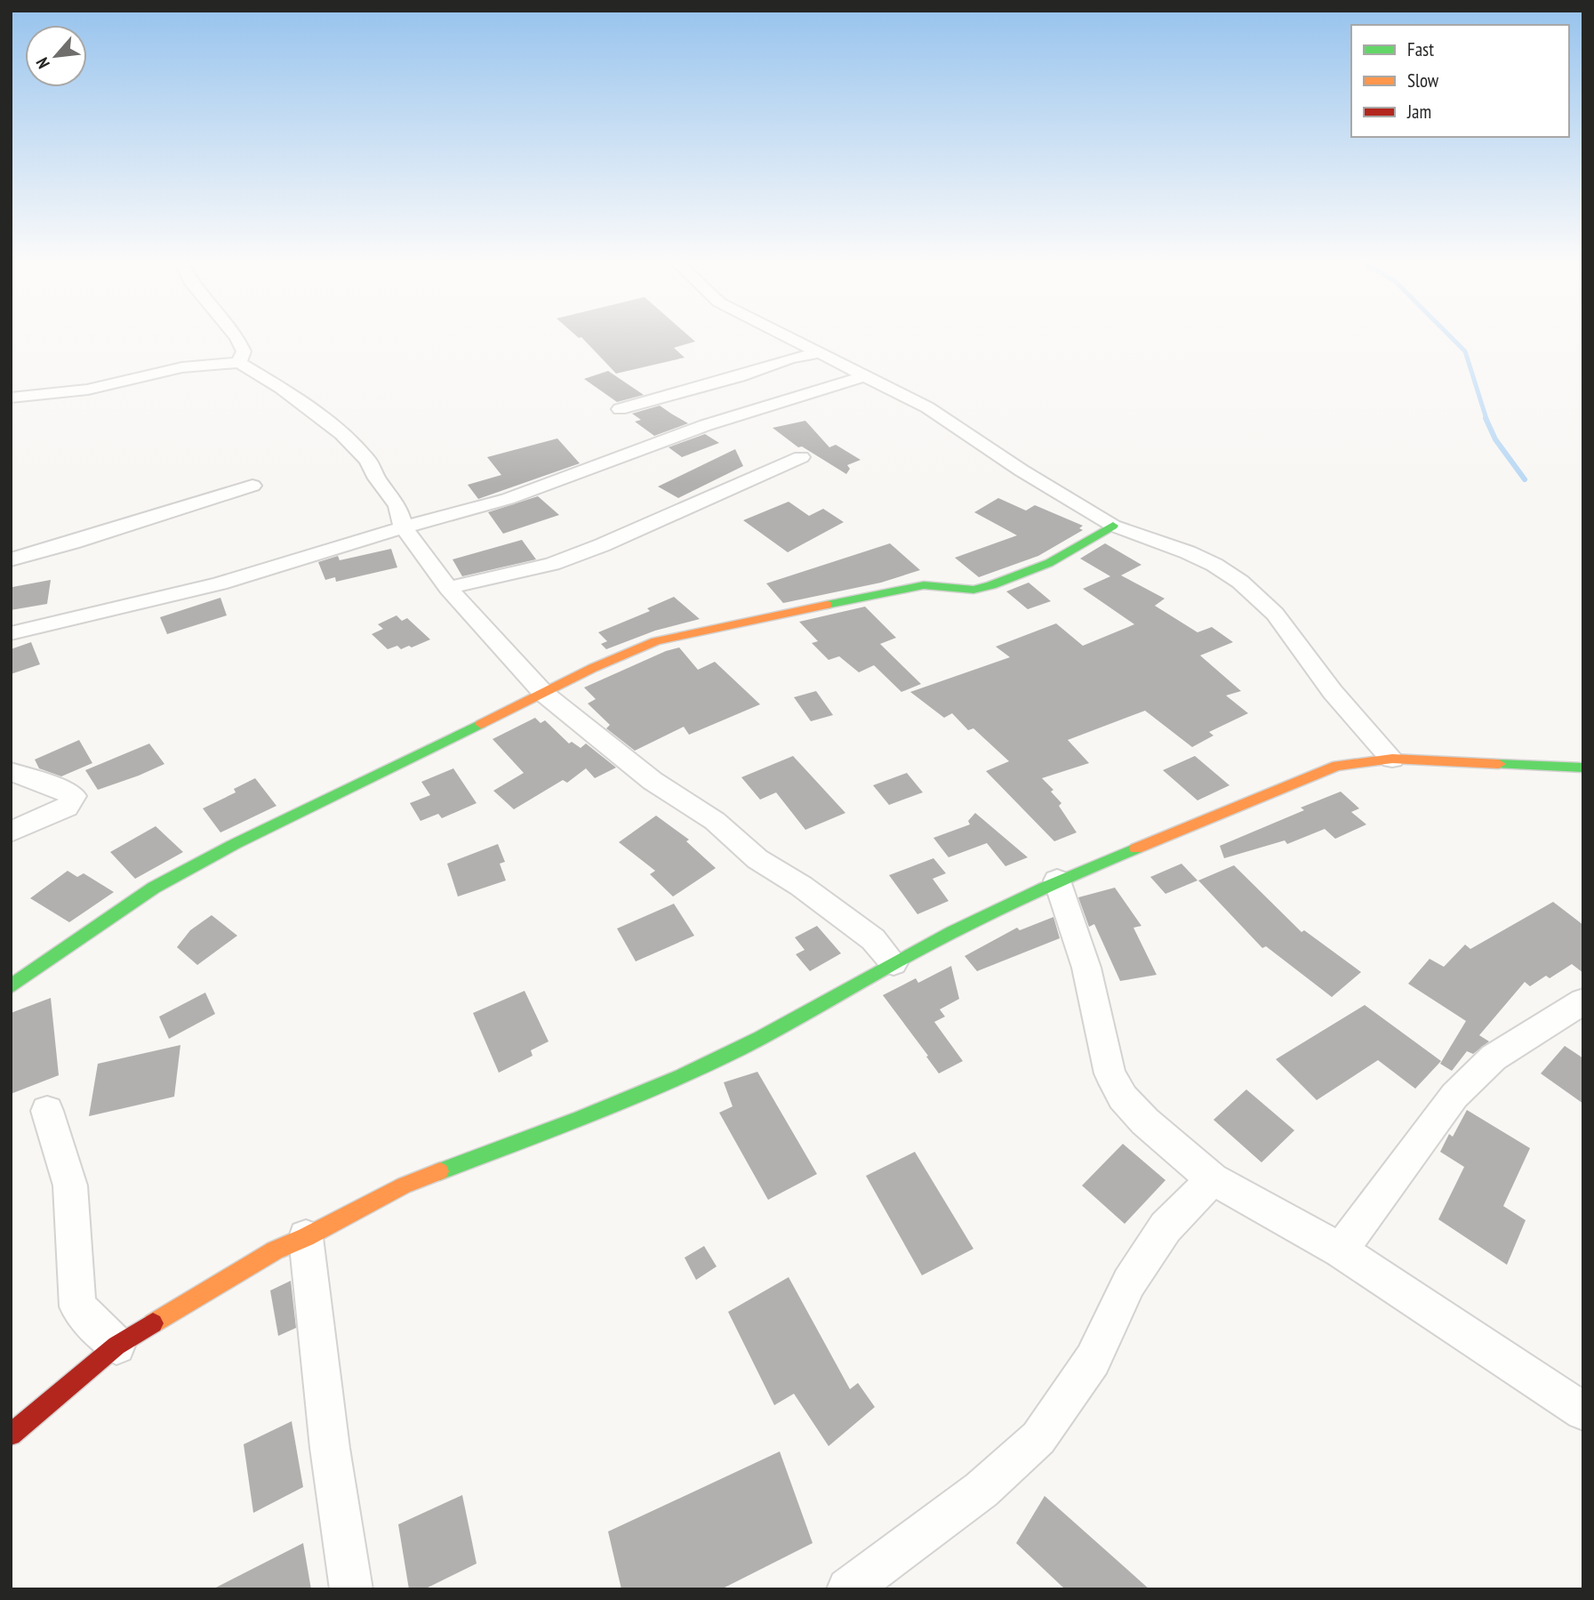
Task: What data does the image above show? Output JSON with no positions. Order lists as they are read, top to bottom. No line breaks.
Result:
{"legend":["Fast","Slow","Jam"],"north":"bottom left"}
